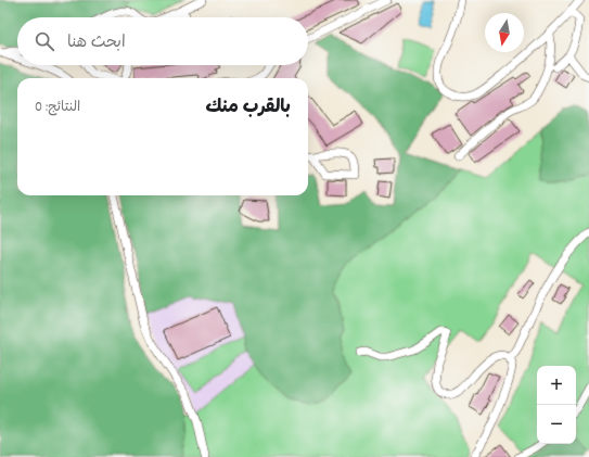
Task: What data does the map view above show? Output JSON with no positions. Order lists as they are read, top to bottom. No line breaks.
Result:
{"north":"bottom","page":{"search":"ابحث هنا","heading":["بالقرب منك","النتائج: 0"],"map_buttons":["+","−"]}}
